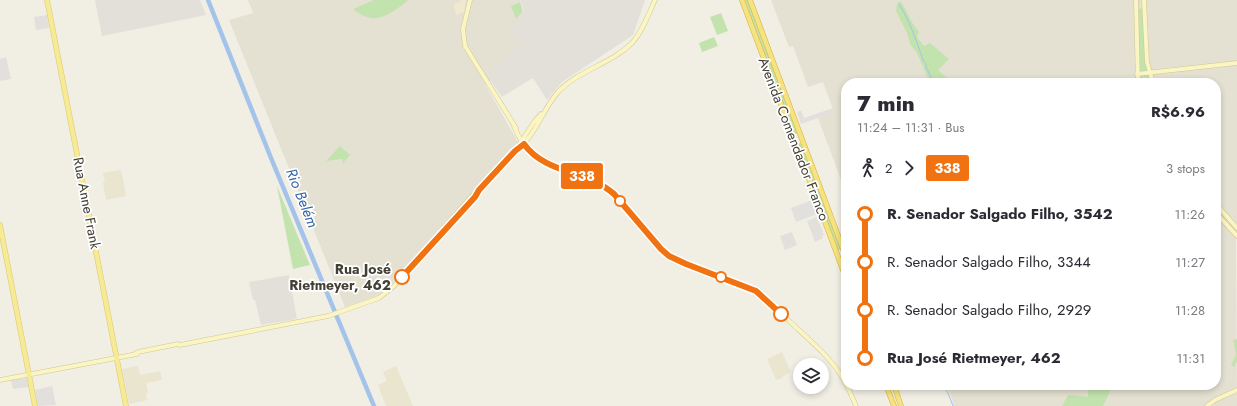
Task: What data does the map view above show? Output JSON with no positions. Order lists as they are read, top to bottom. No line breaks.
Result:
{"streets":{"highway":["Avenida Comendador Franco"],"main road":["Rua Anne Frank"]},"water":["Rio Belém"],"places":["Rua José Rietmeyer, 462"],"lines":["bus line 338"],"page":{"on_map":"338","heading":["7 min","11:24 – 11:31 · Bus","R$6.96"],"legs":["2","338","3 stops"],"list":[{"name":"R. Senador Salgado Filho, 3542","value":"11:26"},{"name":"R. Senador Salgado Filho, 3344","value":"11:27"},{"name":"R. Senador Salgado Filho, 2929","value":"11:28"},{"name":"Rua José Rietmeyer, 462","value":"11:31"}]}}
